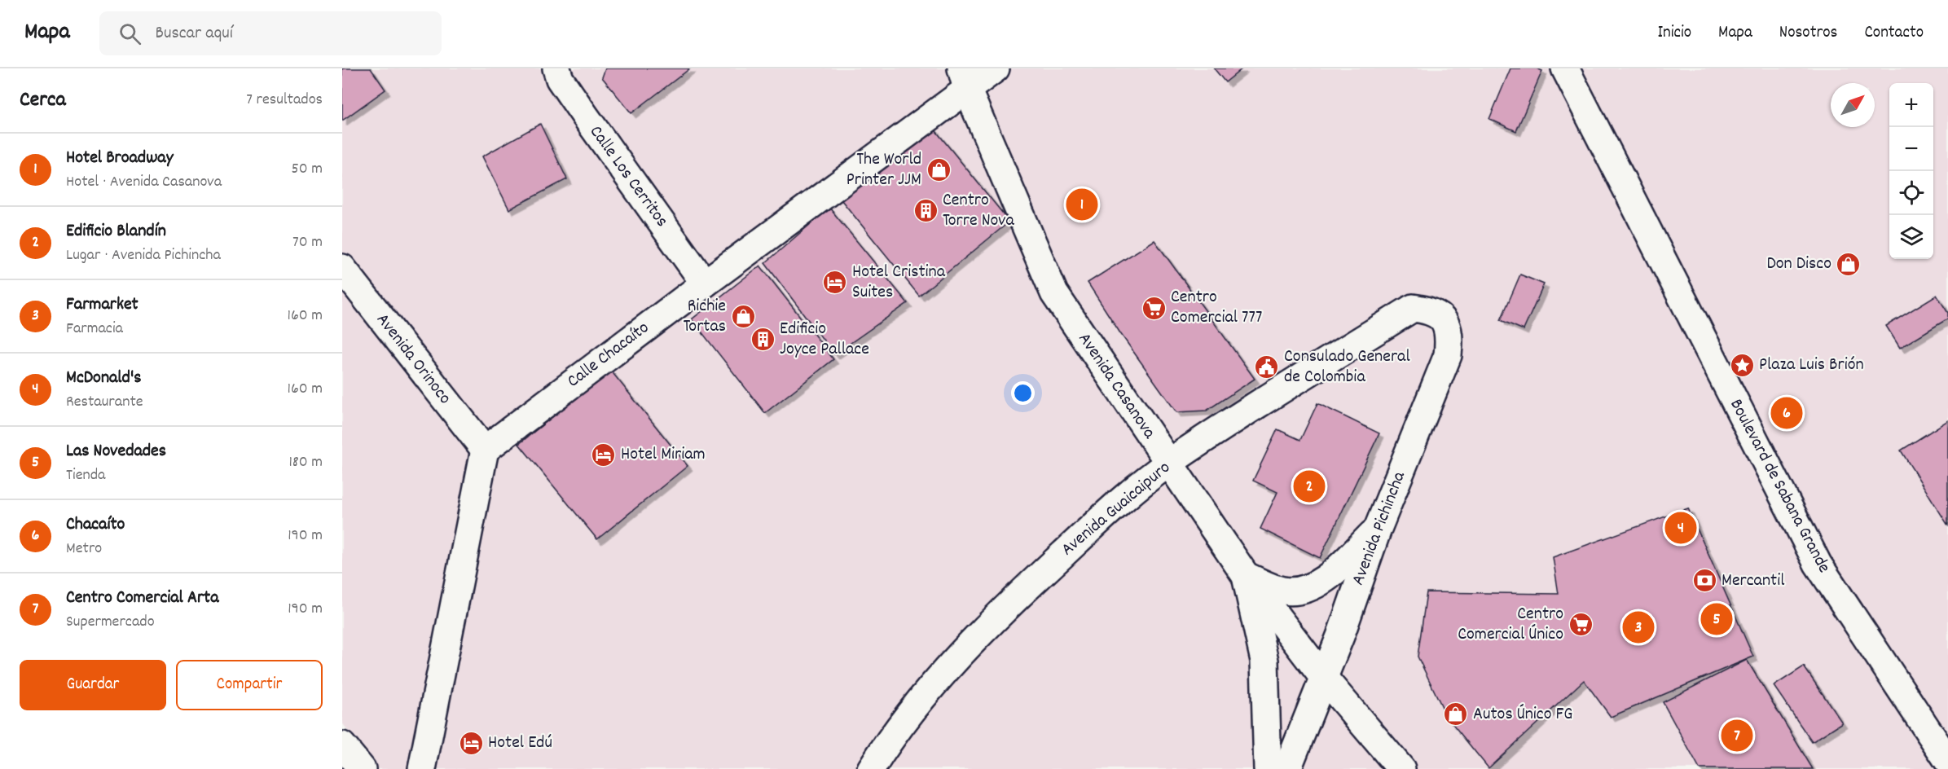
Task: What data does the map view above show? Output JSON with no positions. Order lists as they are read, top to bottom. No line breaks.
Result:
{"streets":{"street":["Calle Los Cerritos","Calle Chacaíto","Avenida Orinoco","Avenida Casanova","Boulevard de Sabana Grande","Avenida Guaicaipuro","Avenida Pichincha"]},"crossings":[["Calle Los Cerritos","Calle Chacaíto"],["Calle Chacaíto","Avenida Orinoco"],["Calle Chacaíto","Avenida Casanova"],["Avenida Casanova","Avenida Guaicaipuro"],["Avenida Casanova","Avenida Pichincha"],["Avenida Guaicaipuro","Avenida Pichincha"]],"places":{"shop":["The World Printer JJM","Don Disco","Richie Tortas","Autos Único FG"],"building":["Centro Torre Nova","Edificio Joyce Pallace"],"hotel":["Hotel Cristina Suites","Hotel Miriam","Hotel Edú"],"supermarket":["Centro Comercial 777","Centro Comercial Único"],"place":["Plaza Luis Brión"],"public building":["Consulado General de Colombia"],"bank":["Mercantil"]},"north":"top right","page":{"header":"Mapa","search":"Buscar aquí","nav":["Inicio","Mapa","Nosotros","Contacto"],"heading":["Cerca","7 resultados"],"map_buttons":["+","−"],"list":[{"mark":"1","name":"Hotel Broadway","note":"Hotel · Avenida Casanova","value":"50 m"},{"mark":"2","name":"Edificio Blandín","note":"Lugar · Avenida Pichincha","value":"70 m"},{"mark":"3","name":"Farmarket","note":"Farmacia","value":"160 m"},{"mark":"4","name":"McDonald's","note":"Restaurante","value":"160 m"},{"mark":"5","name":"Las Novedades","note":"Tienda","value":"180 m"},{"mark":"6","name":"Chacaíto","note":"Metro","value":"190 m"},{"mark":"7","name":"Centro Comercial Arta","note":"Supermercado","value":"190 m"}],"pins":["1","6","2","4","5","3","7"],"buttons":["Guardar","Compartir"]}}
